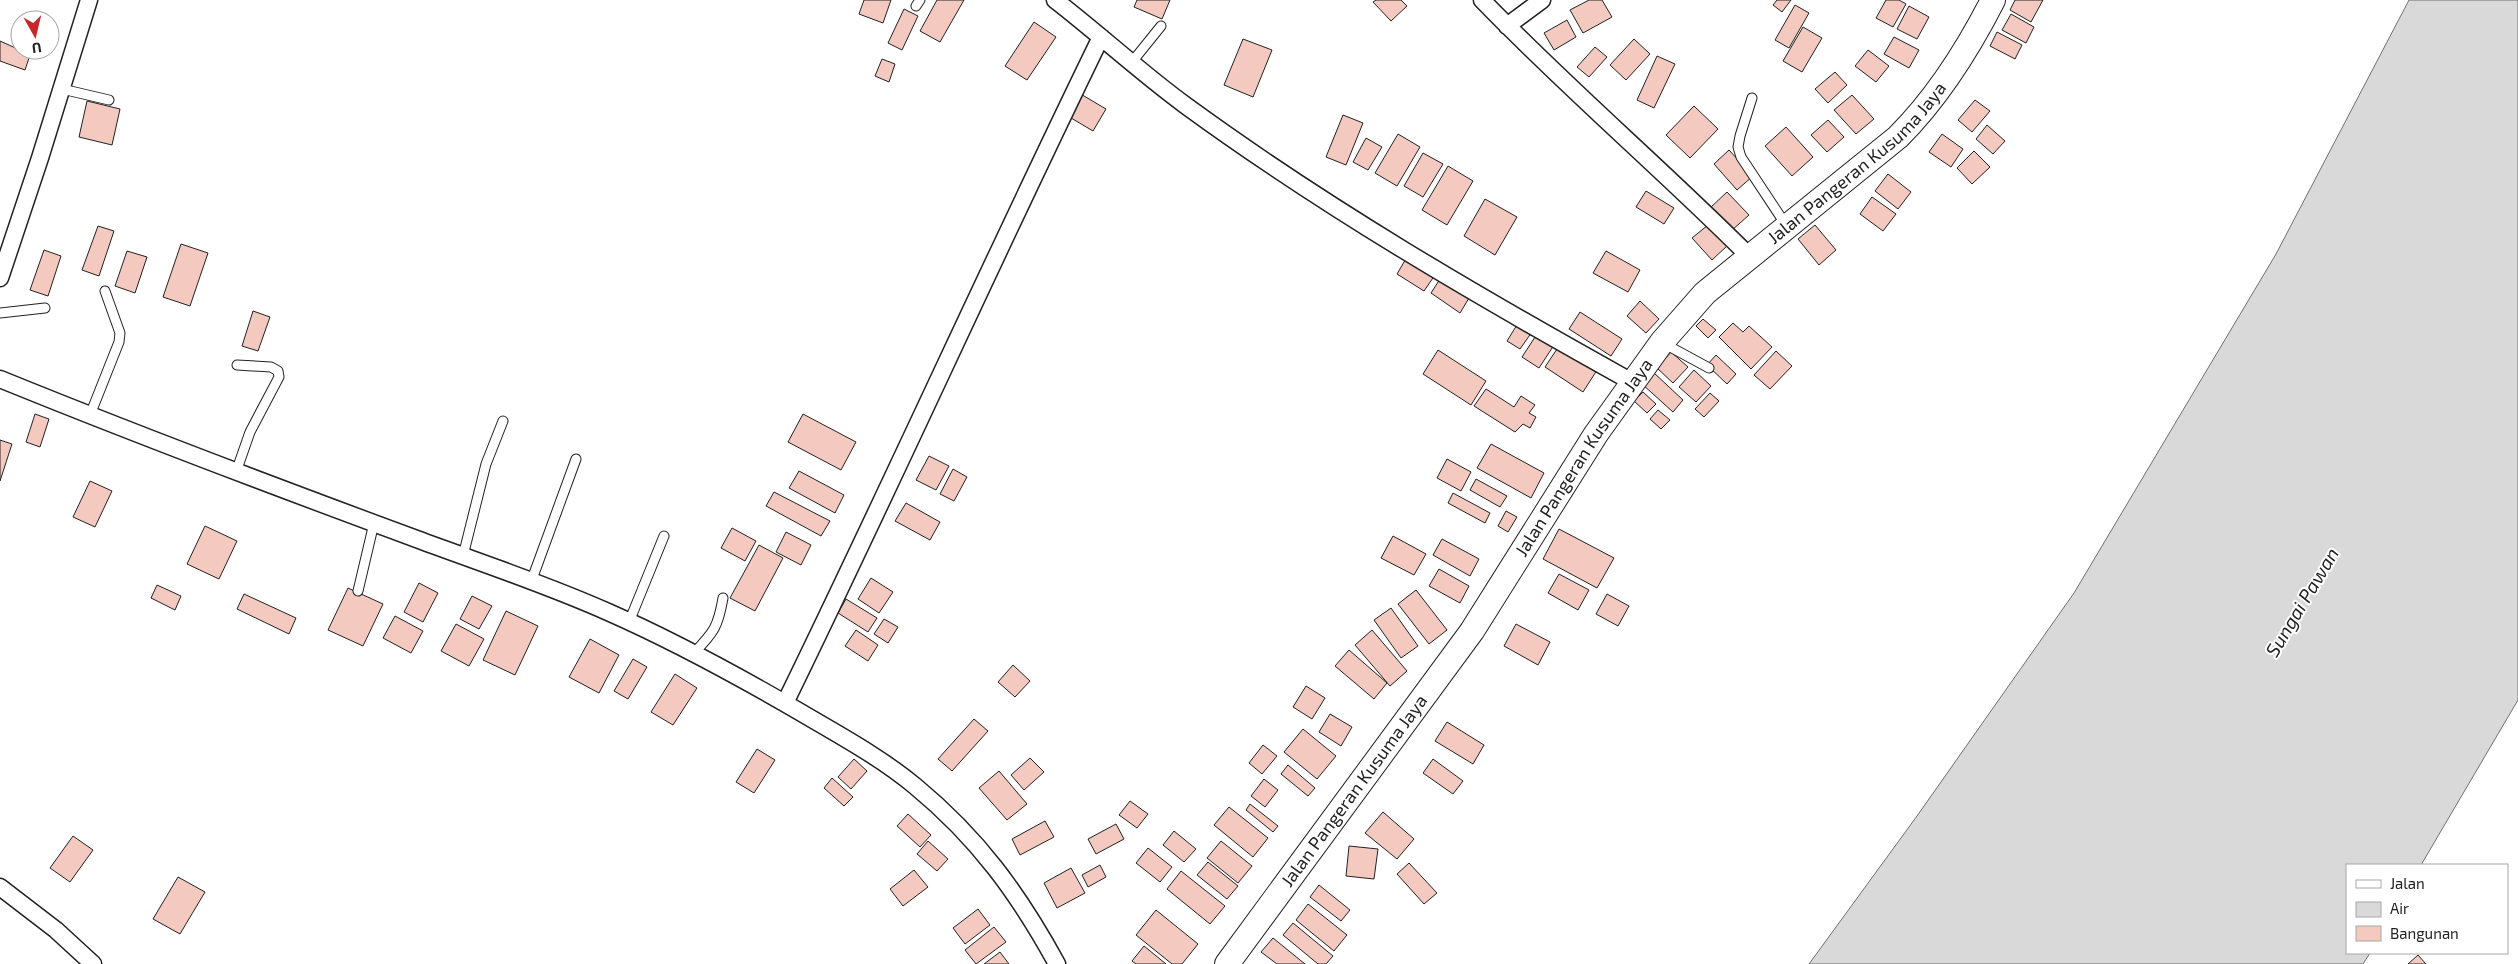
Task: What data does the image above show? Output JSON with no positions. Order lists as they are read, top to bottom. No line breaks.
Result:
{"streets":{"street":["Jalan Pangeran Kusuma Jaya"]},"water":["Sungai Pawan"],"legend":["Jalan","Air","Bangunan"],"north":"bottom"}
